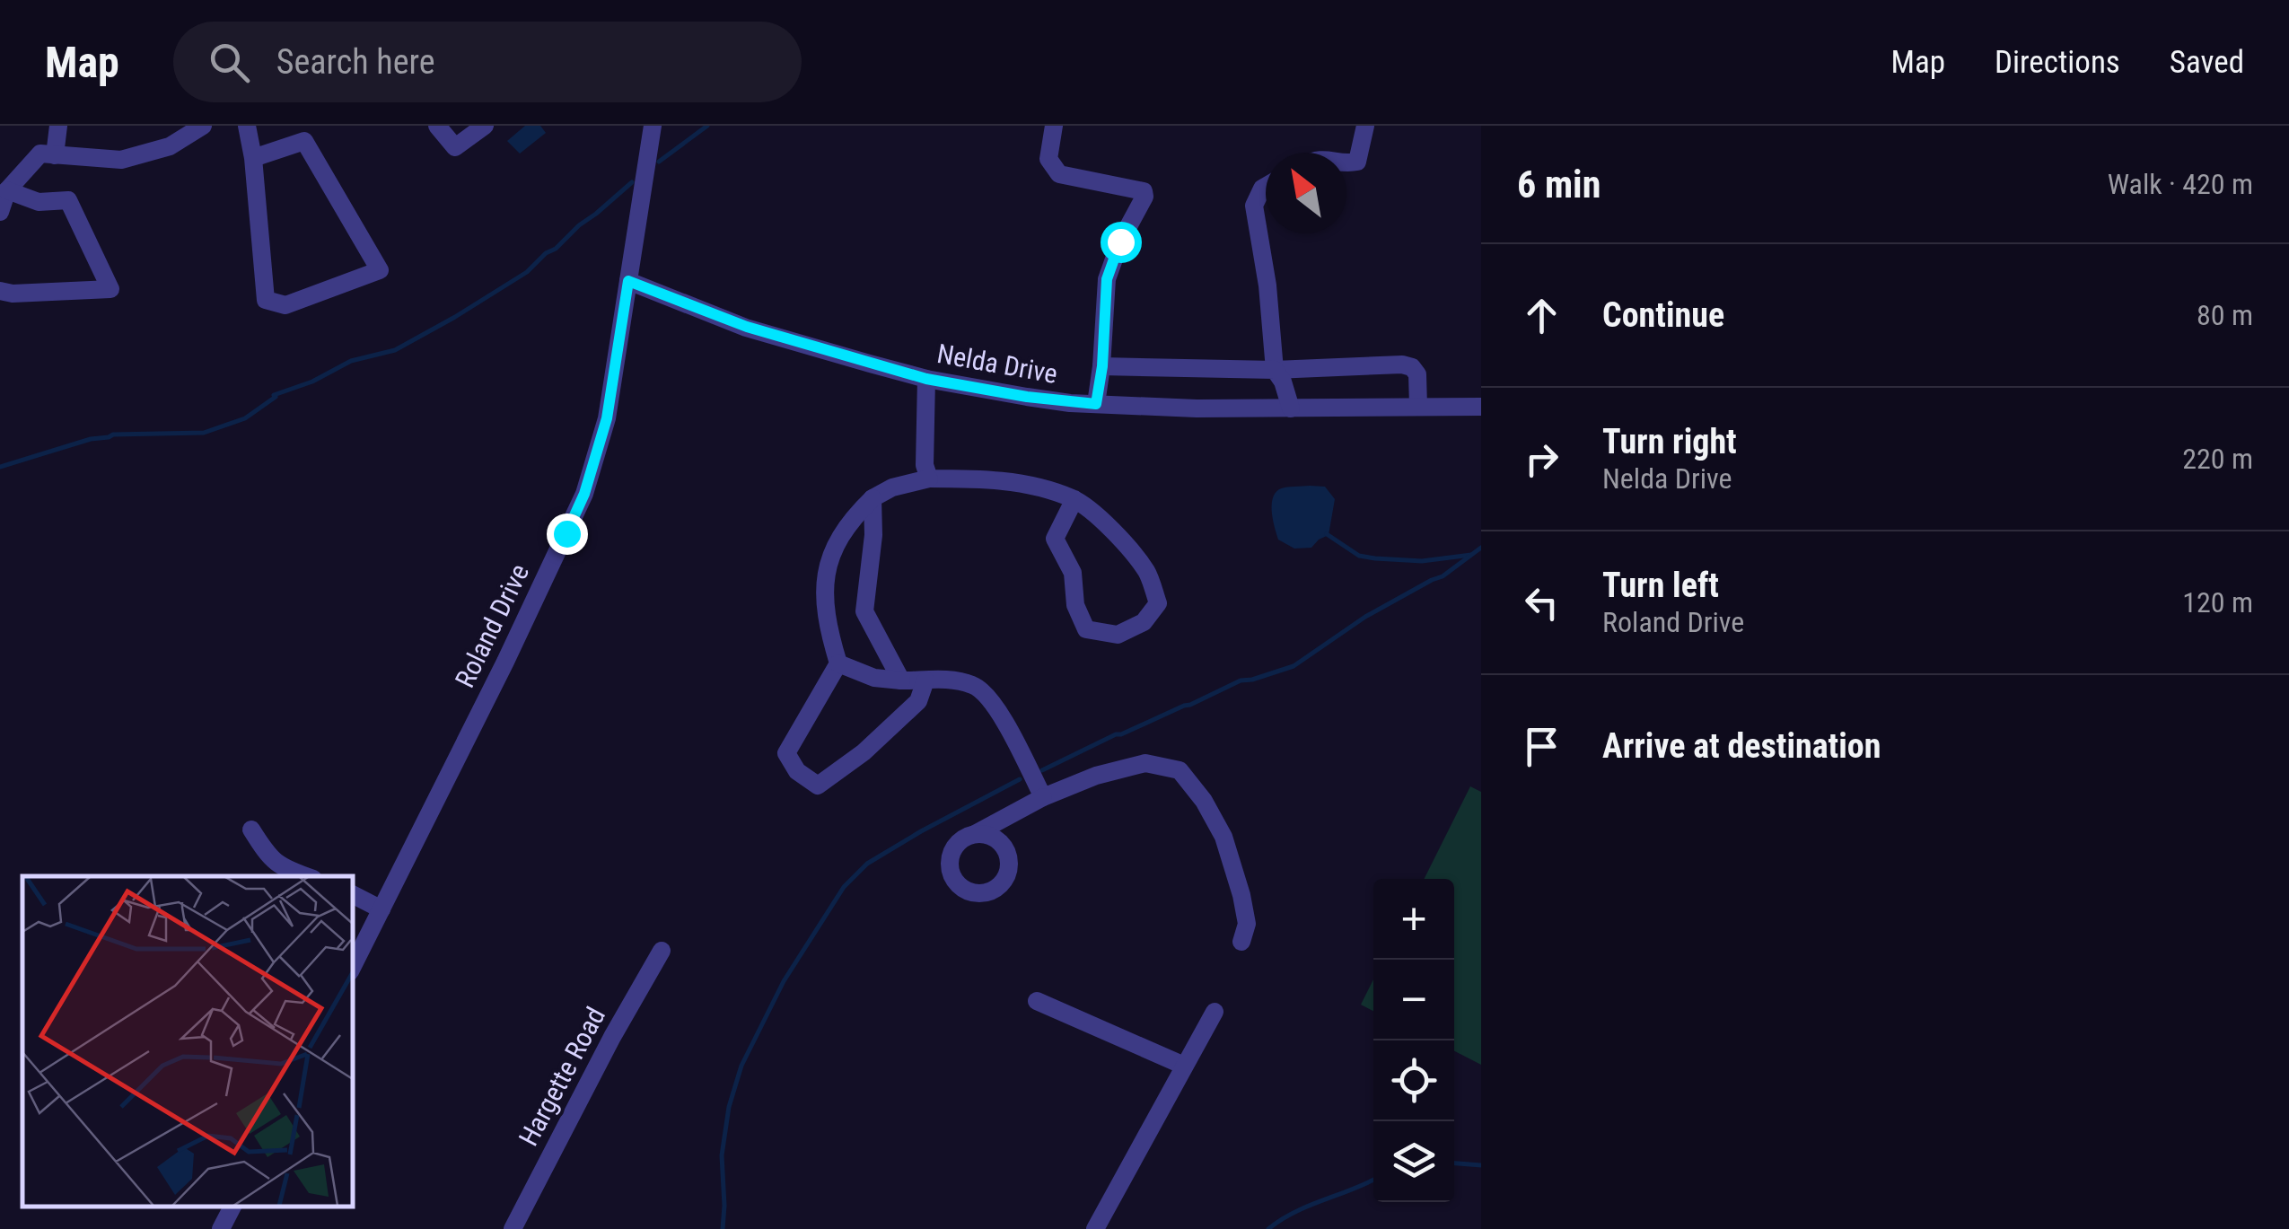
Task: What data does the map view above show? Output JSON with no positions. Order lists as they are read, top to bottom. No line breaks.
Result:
{"streets":{"street":["Nelda Drive","Roland Drive","Hargette Road"]},"crossings":[["Nelda Drive","Roland Drive"]],"north":"top left","page":{"header":"Map","search":"Search here","nav":["Map","Directions","Saved"],"heading":["6 min","Walk · 420 m"],"list":[["Continue","80 m"],["Turn right","Nelda Drive","220 m"],["Turn left","Roland Drive","120 m"],"Arrive at destination"],"map_buttons":["+","−"]}}
